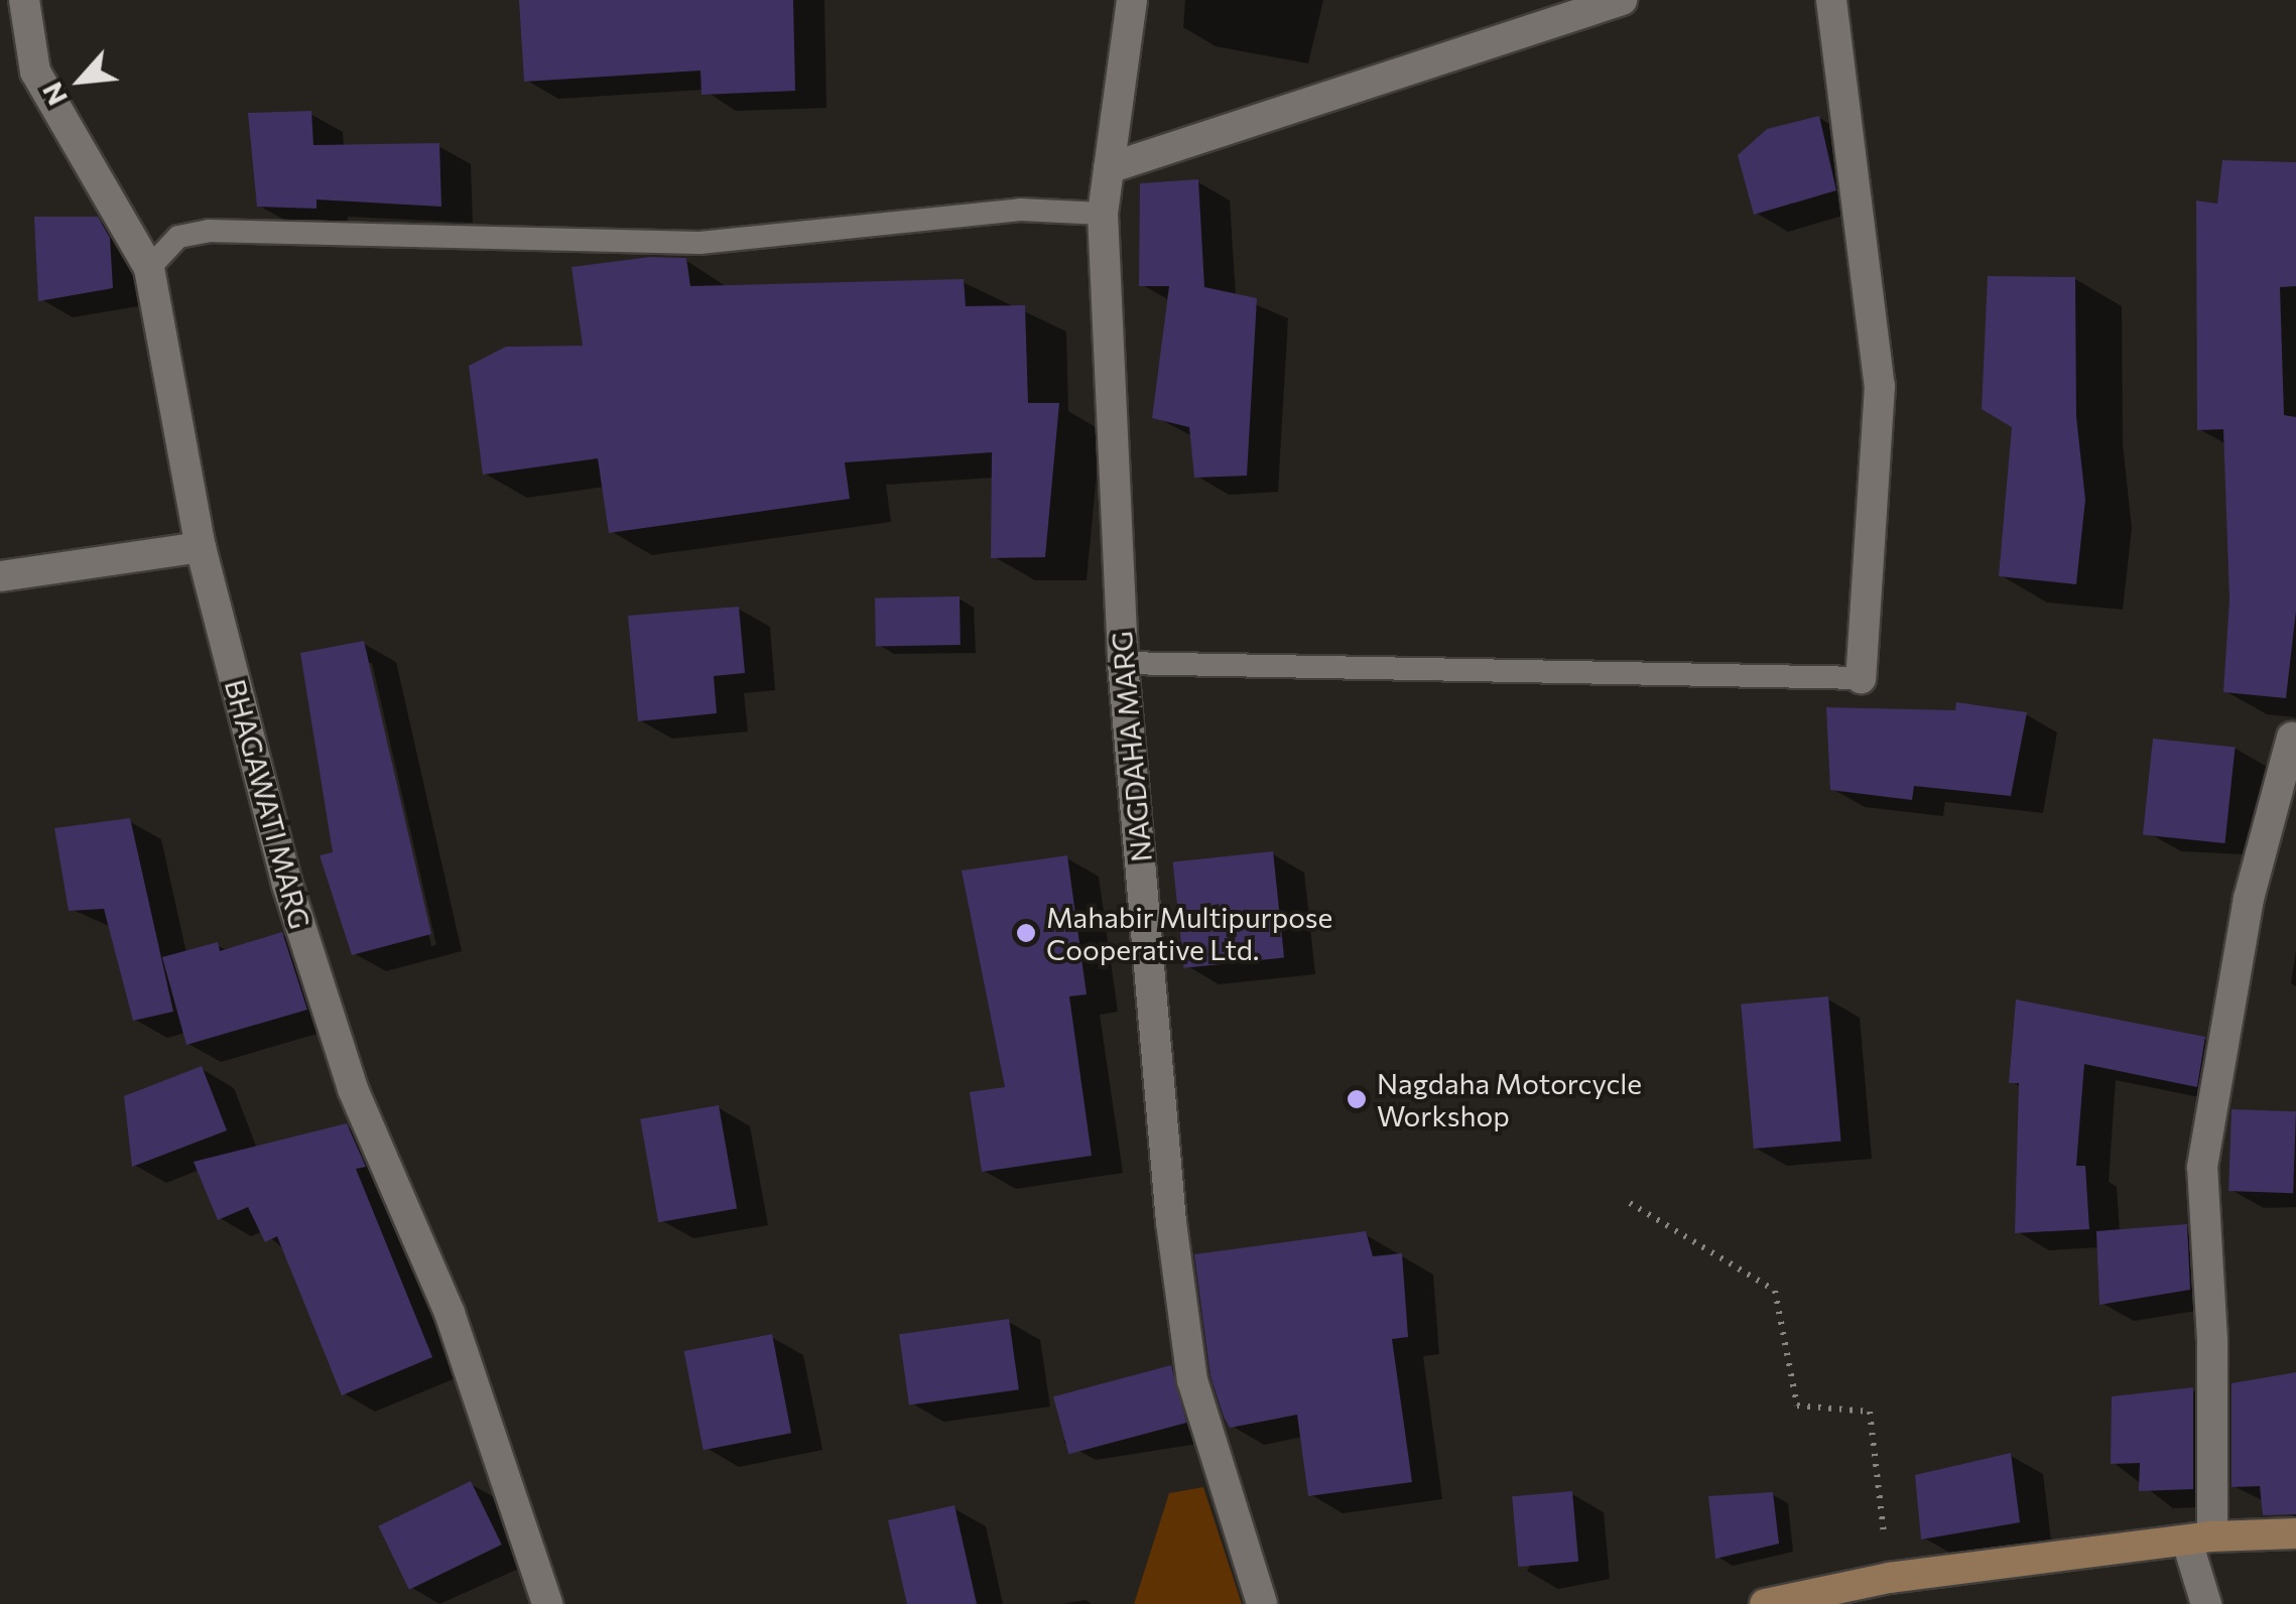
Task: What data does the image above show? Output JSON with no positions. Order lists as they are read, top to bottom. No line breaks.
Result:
{"streets":{"street":["NAGDAHA MARG","BHAGAWATI MARG"]},"places":["Mahabir Multipurpose Cooperative Ltd.","Nagdaha Motorcycle Workshop"],"north":"bottom left"}
